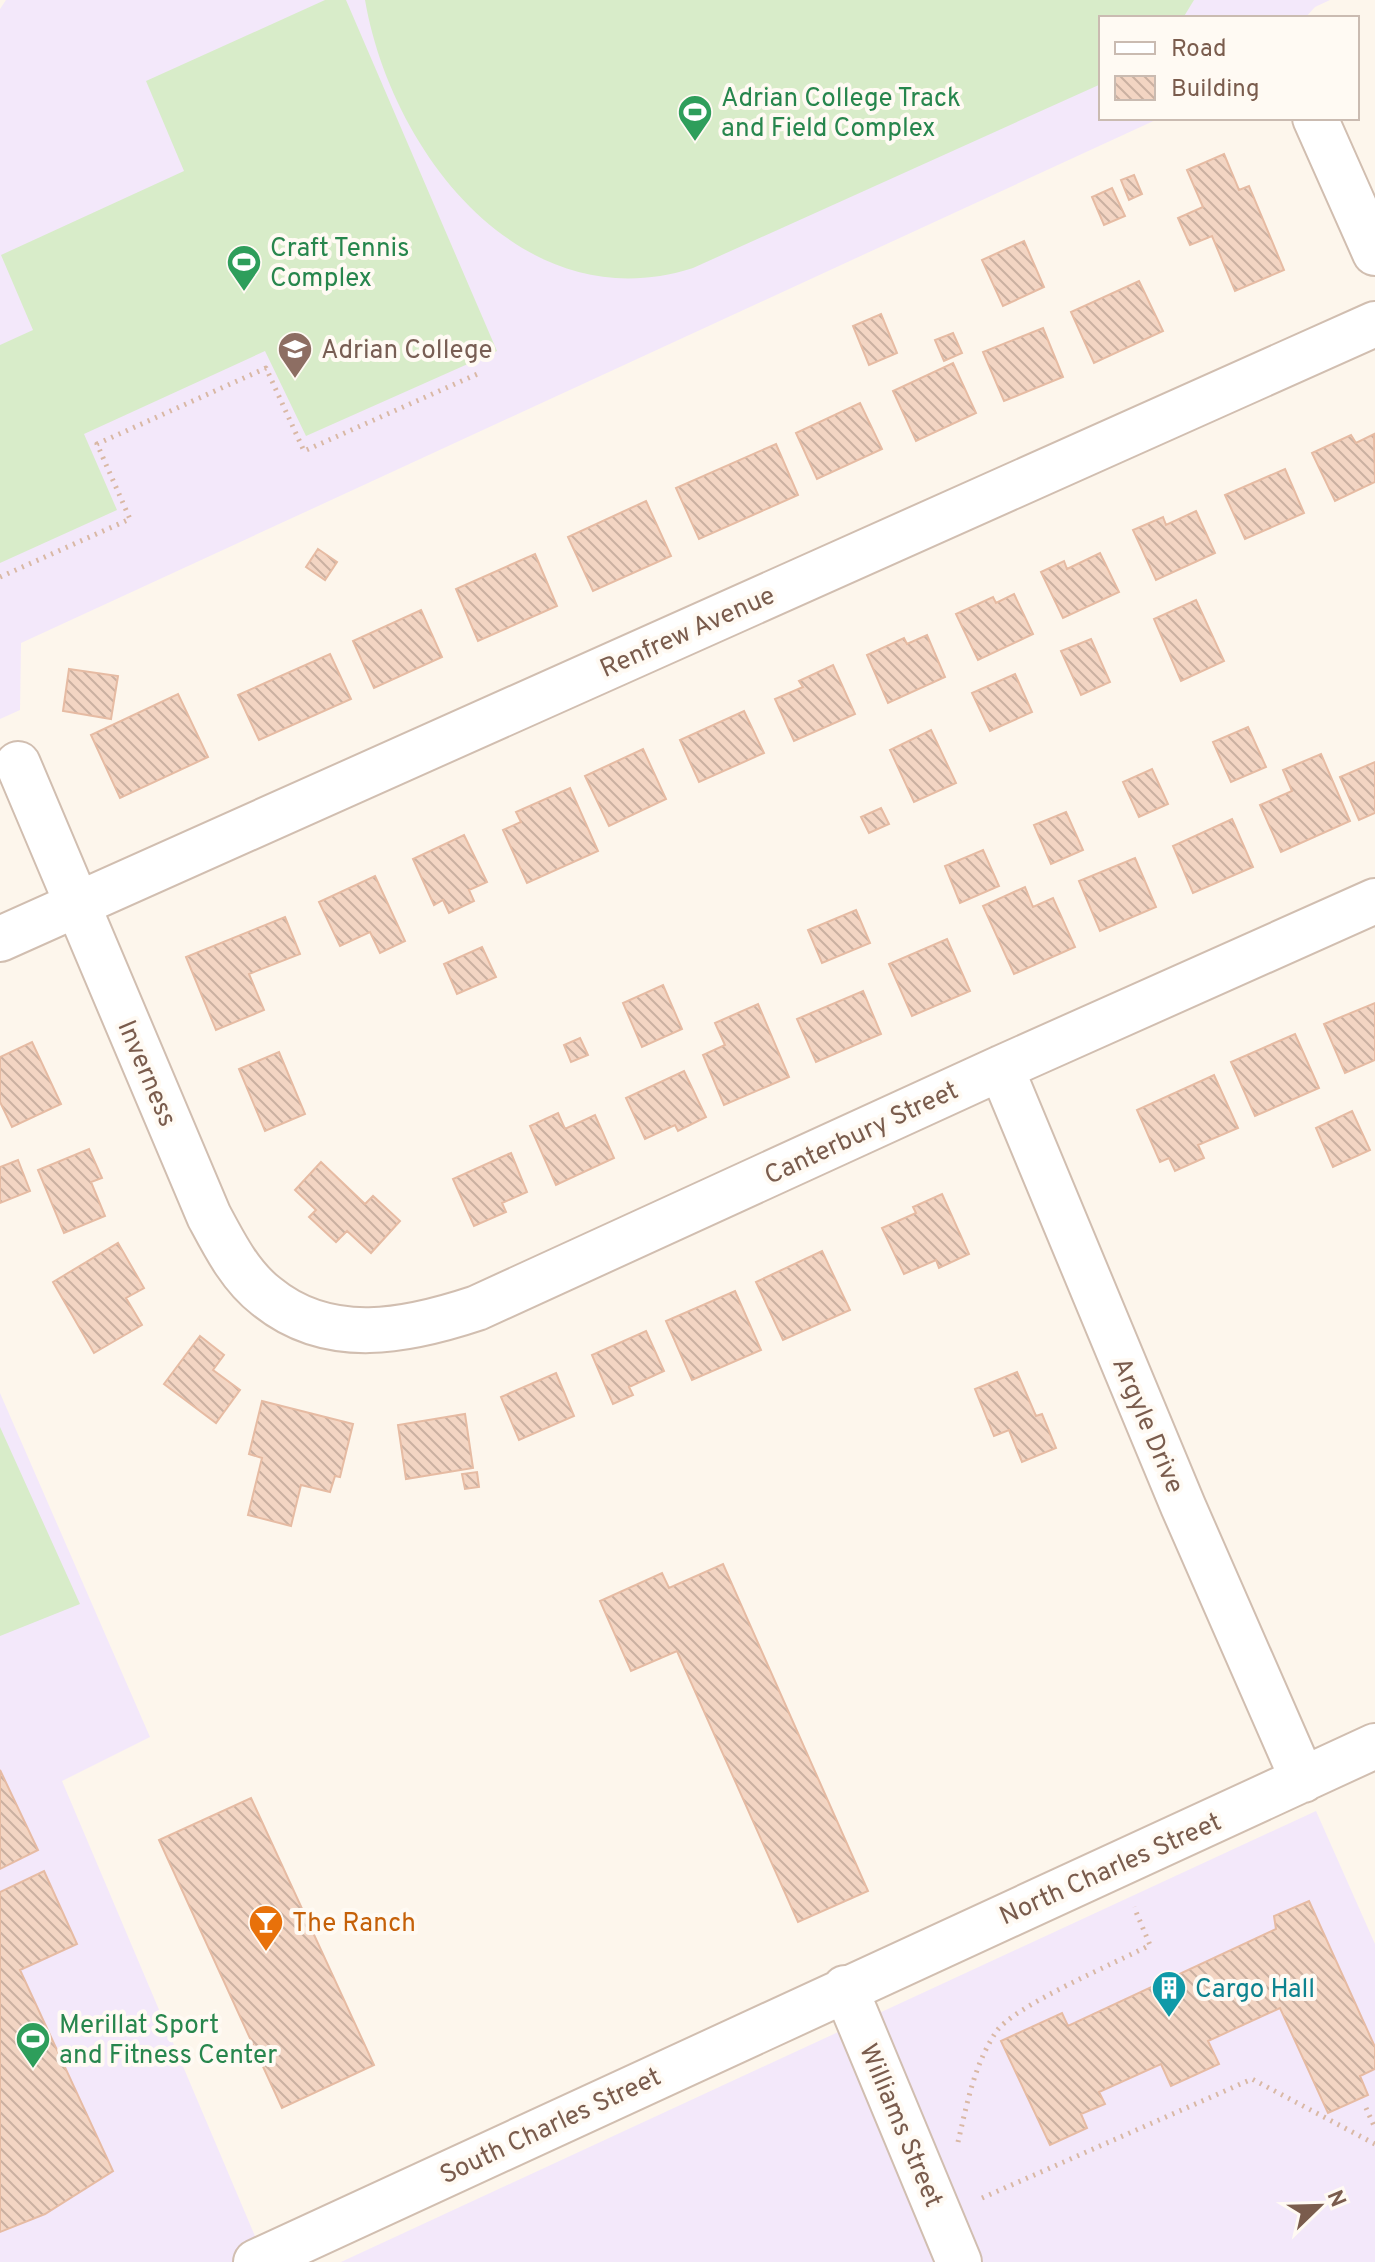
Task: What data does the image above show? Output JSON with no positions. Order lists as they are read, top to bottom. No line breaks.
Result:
{"streets":{"street":["Renfrew Avenue","Inverness","Canterbury Street","Argyle Drive","North Charles Street","South Charles Street","Williams Street"]},"crossings":[["Renfrew Avenue","Inverness"],["Inverness","Canterbury Street"],["Canterbury Street","Argyle Drive"],["Argyle Drive","North Charles Street"],["North Charles Street","South Charles Street"],["North Charles Street","Williams Street"],["South Charles Street","Williams Street"]],"places":{"sports":["Adrian College Track and Field Complex","Craft Tennis Complex","Merillat Sport and Fitness Center"],"school or university":["Adrian College"],"bar":["The Ranch"],"building":["Cargo Hall"]},"legend":["Road","Building"],"north":"top right"}
